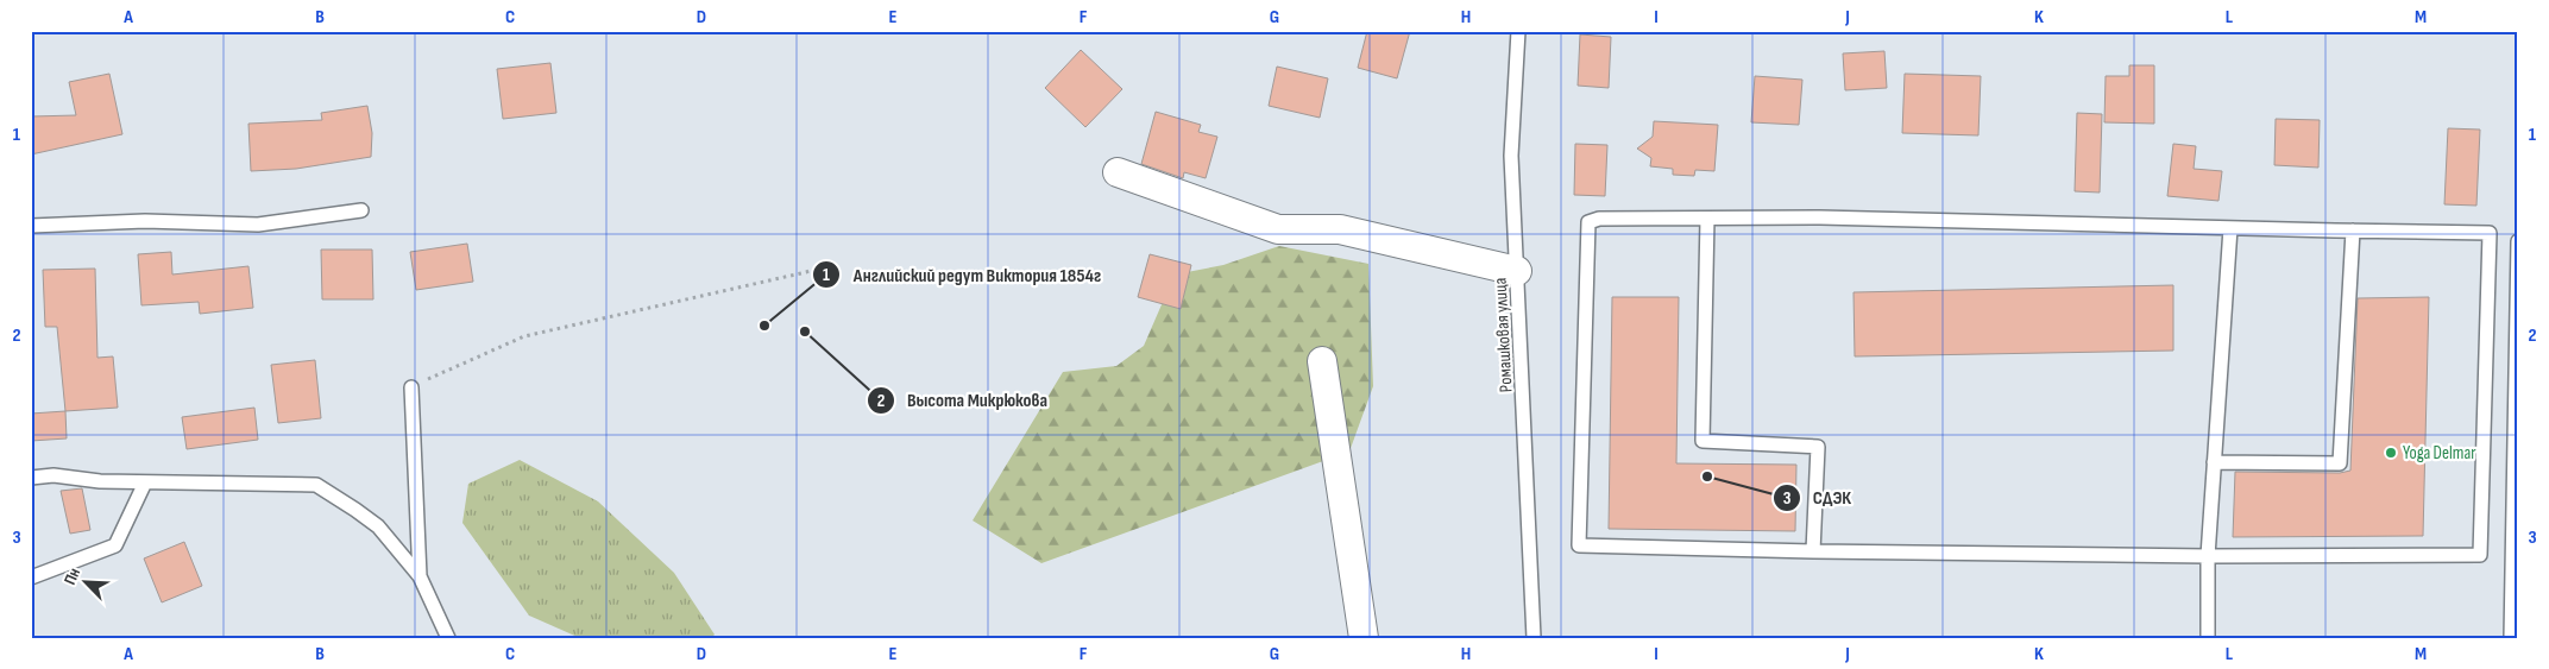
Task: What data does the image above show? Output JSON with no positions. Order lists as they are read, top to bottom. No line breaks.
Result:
{"streets":{"lane":["Ромашковая улица"]},"places":["Английский редут Виктория 1854г","Высота Микрюкова","Yoga Delmar","СДЭК"],"north":"top left","grid":{"columns":["A","B","C","D","E","F","G","H","I","J","K","L","M"],"rows":["1","2","3"]}}
